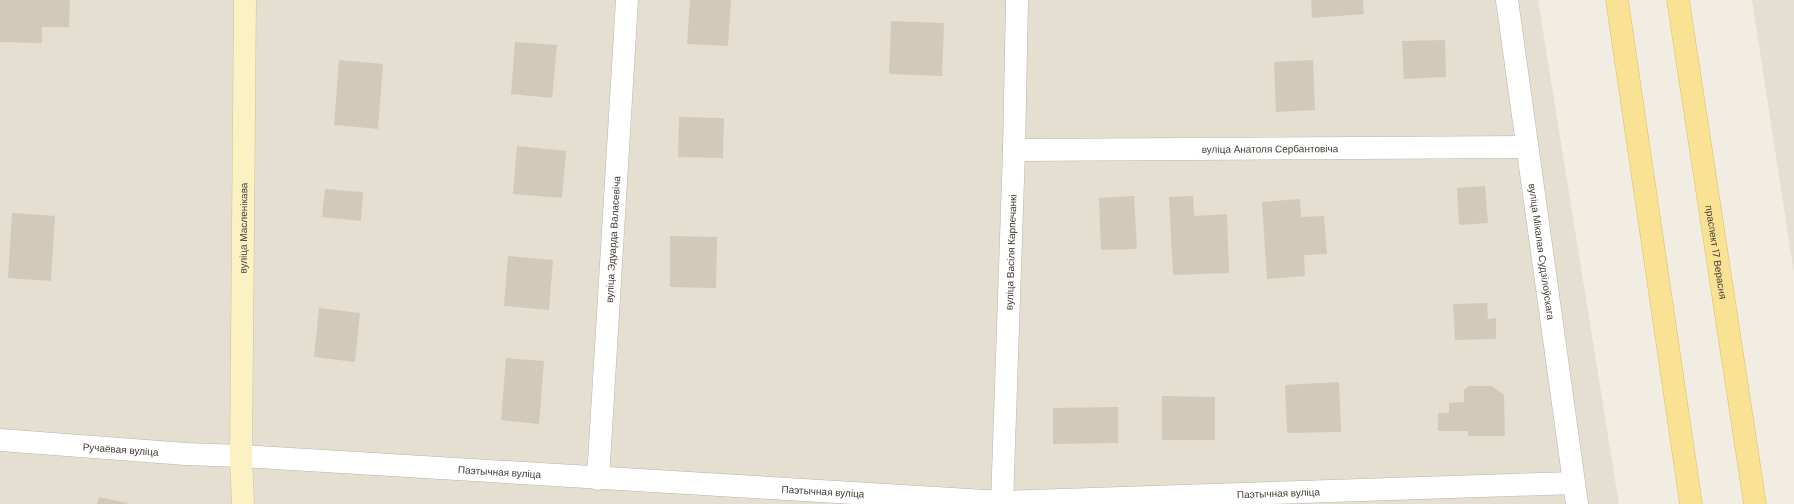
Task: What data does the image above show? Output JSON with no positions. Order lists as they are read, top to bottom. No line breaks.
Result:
{"streets":{"main road":["вуліца Масленікава","праспект 17 Верасня"],"street":["вуліца Анатоля Сербантовіча","вуліца Эдуарда Валасевіча","вуліца Васіля Карпечанкі","вуліца Мікалая Судзілоўскага","Ручаёвая вуліца","Паэтычная вуліца"]},"crossings":[["вуліца Анатоля Сербантовіча","вуліца Васіля Карпечанкі"],["вуліца Анатоля Сербантовіча","вуліца Мікалая Судзілоўскага"],["вуліца Масленікава","Ручаёвая вуліца"],["вуліца Масленікава","Паэтычная вуліца"],["вуліца Эдуарда Валасевіча","Паэтычная вуліца"],["вуліца Васіля Карпечанкі","Паэтычная вуліца"],["вуліца Мікалая Судзілоўскага","Паэтычная вуліца"],["Ручаёвая вуліца","Паэтычная вуліца"]]}
